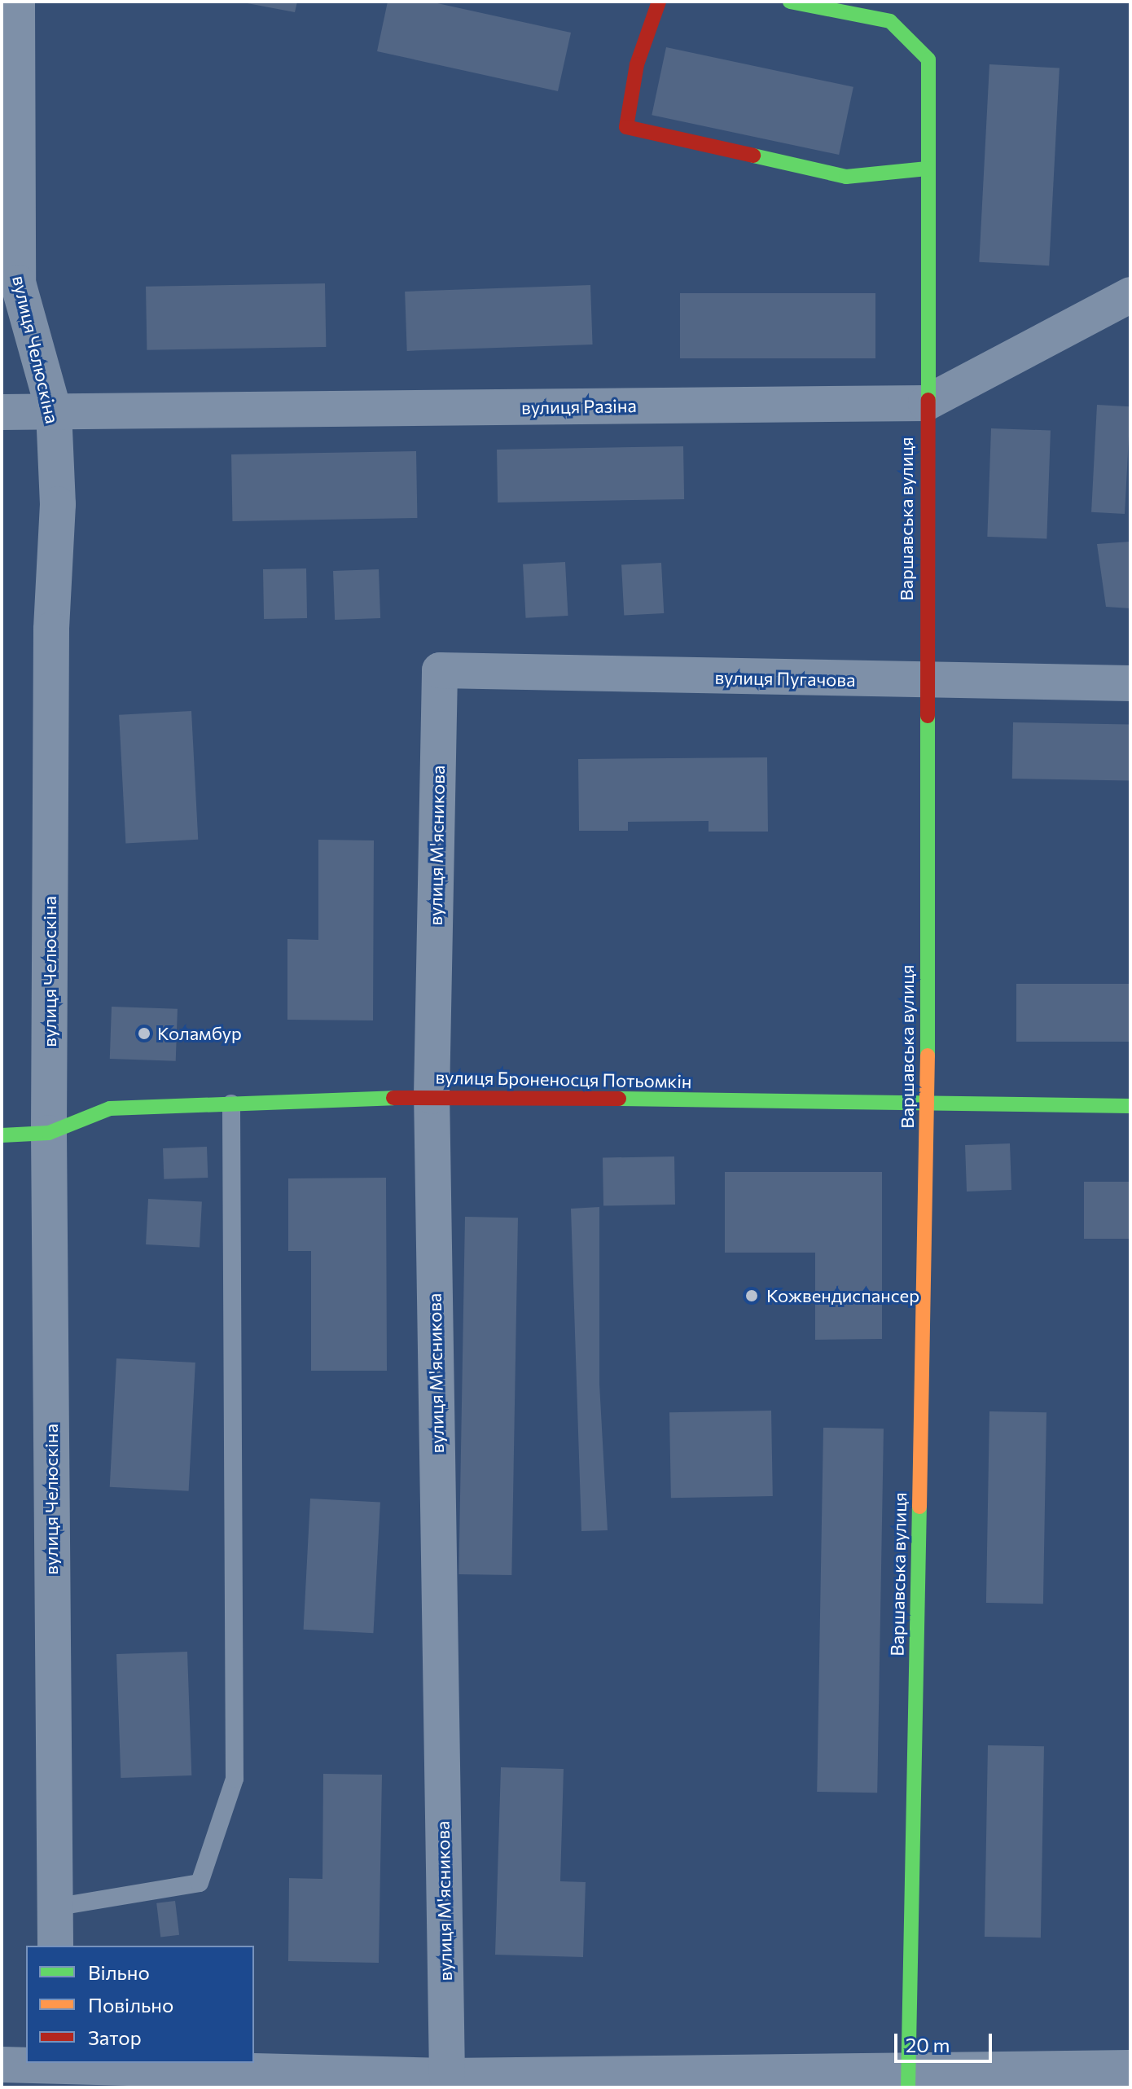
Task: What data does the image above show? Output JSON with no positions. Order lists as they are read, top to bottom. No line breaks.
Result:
{"streets":{"street":["вулиця Челюскіна","вулиця Разіна","Варшавська вулиця","вулиця Пугачова","вулиця М'ясникова","вулиця Броненосця Потьомкін"]},"crossings":[["вулиця Челюскіна","вулиця Разіна"],["вулиця Челюскіна","вулиця Броненосця Потьомкін"],["вулиця Разіна","Варшавська вулиця"],["Варшавська вулиця","вулиця Пугачова"],["Варшавська вулиця","вулиця Броненосця Потьомкін"],["вулиця Пугачова","вулиця М'ясникова"],["вулиця М'ясникова","вулиця Броненосця Потьомкін"]],"places":["Коламбур","Кожвендиспансер"],"legend":["Вільно","Повільно","Затор"],"scale_bar":"20 m"}
